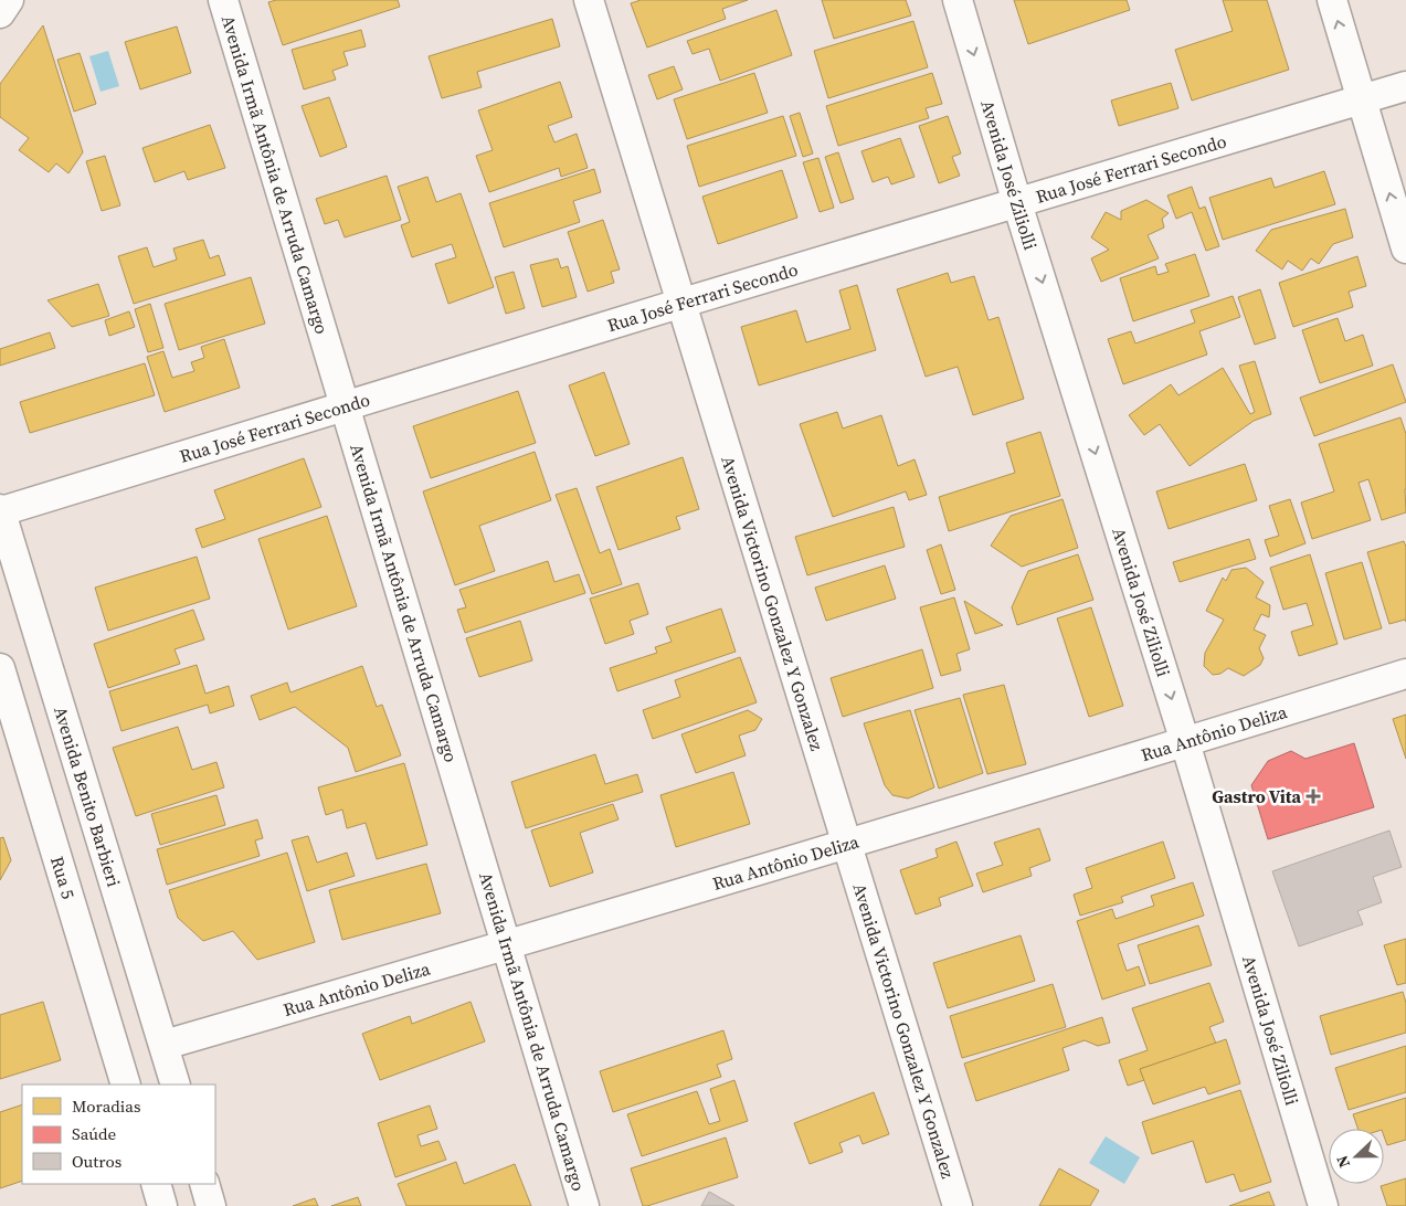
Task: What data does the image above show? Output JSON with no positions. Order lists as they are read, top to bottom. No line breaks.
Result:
{"streets":{"street":["Rua José Ferrari Secondo","Avenida Irmã Antônia de Arruda Camargo","Avenida José Ziliolli","Avenida Victorino Gonzalez Y Gonzalez","Rua Antônio Deliza","Avenida Benito Barbieri","Rua 5"]},"crossings":[["Rua José Ferrari Secondo","Avenida Irmã Antônia de Arruda Camargo"],["Rua José Ferrari Secondo","Avenida José Ziliolli"],["Rua José Ferrari Secondo","Avenida Victorino Gonzalez Y Gonzalez"],["Rua José Ferrari Secondo","Avenida Benito Barbieri"],["Avenida Irmã Antônia de Arruda Camargo","Rua Antônio Deliza"],["Avenida José Ziliolli","Rua Antônio Deliza"],["Avenida Victorino Gonzalez Y Gonzalez","Rua Antônio Deliza"],["Rua Antônio Deliza","Avenida Benito Barbieri"]],"one_way":["Avenida José Ziliolli"],"places":{"health":["Gastro Vita"]},"legend":["Moradias","Saúde","Outros"],"north":"left"}
